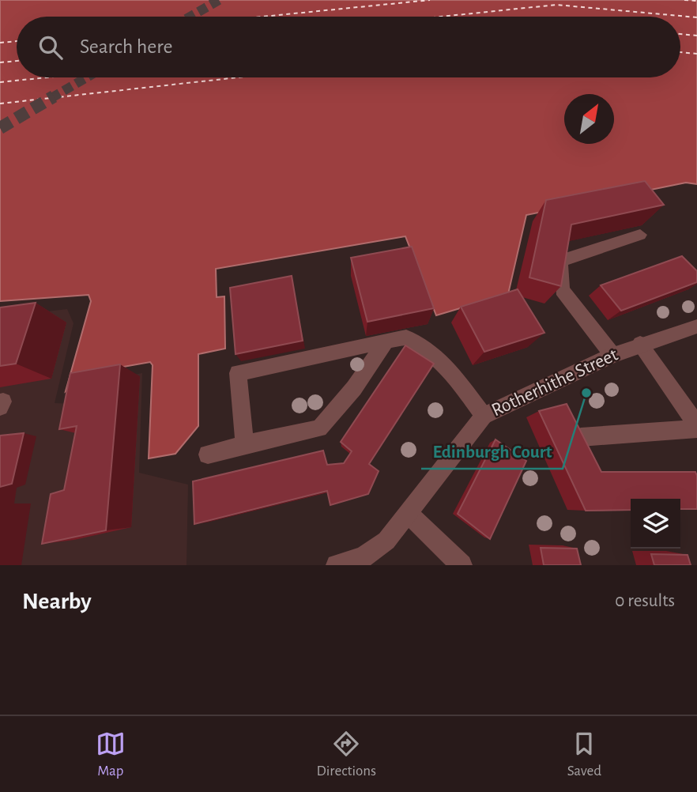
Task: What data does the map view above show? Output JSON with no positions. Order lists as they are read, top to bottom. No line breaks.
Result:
{"streets":{"street":["Rotherhithe Street"]},"places":["Edinburgh Court"],"north":"top right","page":{"search":"Search here","heading":["Nearby","0 results"],"nav":["Map","Directions","Saved"]}}
